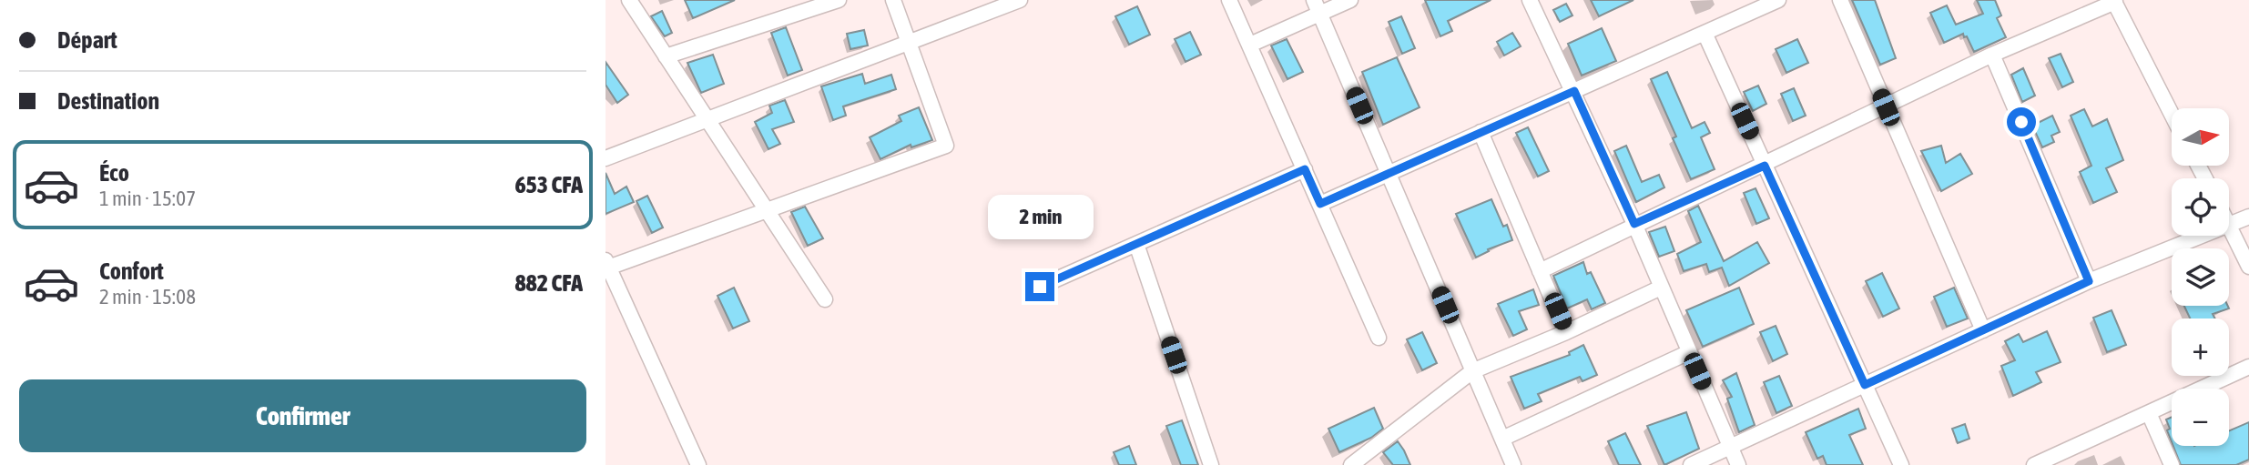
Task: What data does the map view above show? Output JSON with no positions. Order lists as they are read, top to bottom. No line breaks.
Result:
{"north":"right","page":{"banner":["Départ","Destination"],"map_buttons":["+","−"],"list":[{"name":"Éco","note":"1 min · 15:07","value":"653 CFA"},{"name":"Confort","note":"2 min · 15:08","value":"882 CFA"}],"bubble":"2 min","buttons":"Confirmer"}}
